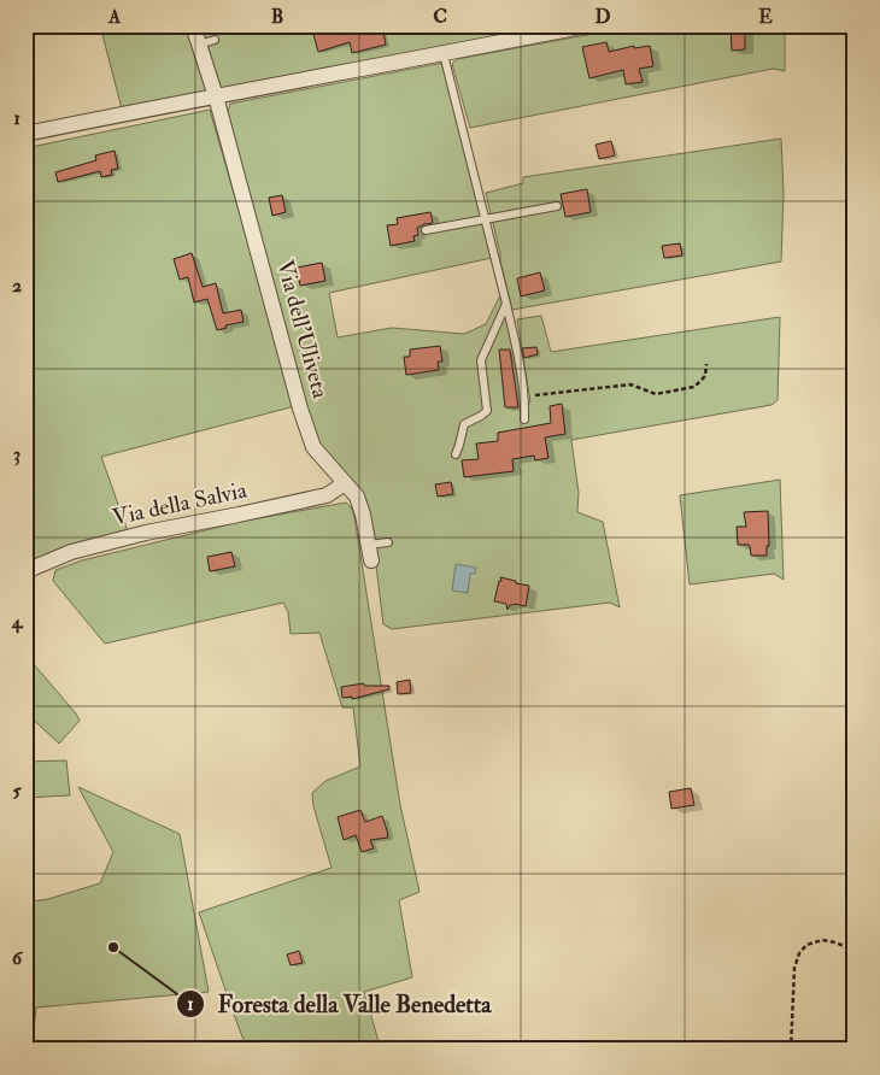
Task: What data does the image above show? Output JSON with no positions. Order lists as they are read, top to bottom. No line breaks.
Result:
{"streets":{"street":["Via dell'Uliveta","Via della Salvia"]},"crossings":[["Via dell'Uliveta","Via della Salvia"]],"places":["Foresta della Valle Benedetta"],"grid":{"columns":["A","B","C","D","E"],"rows":["1","2","3","4","5","6"]}}
